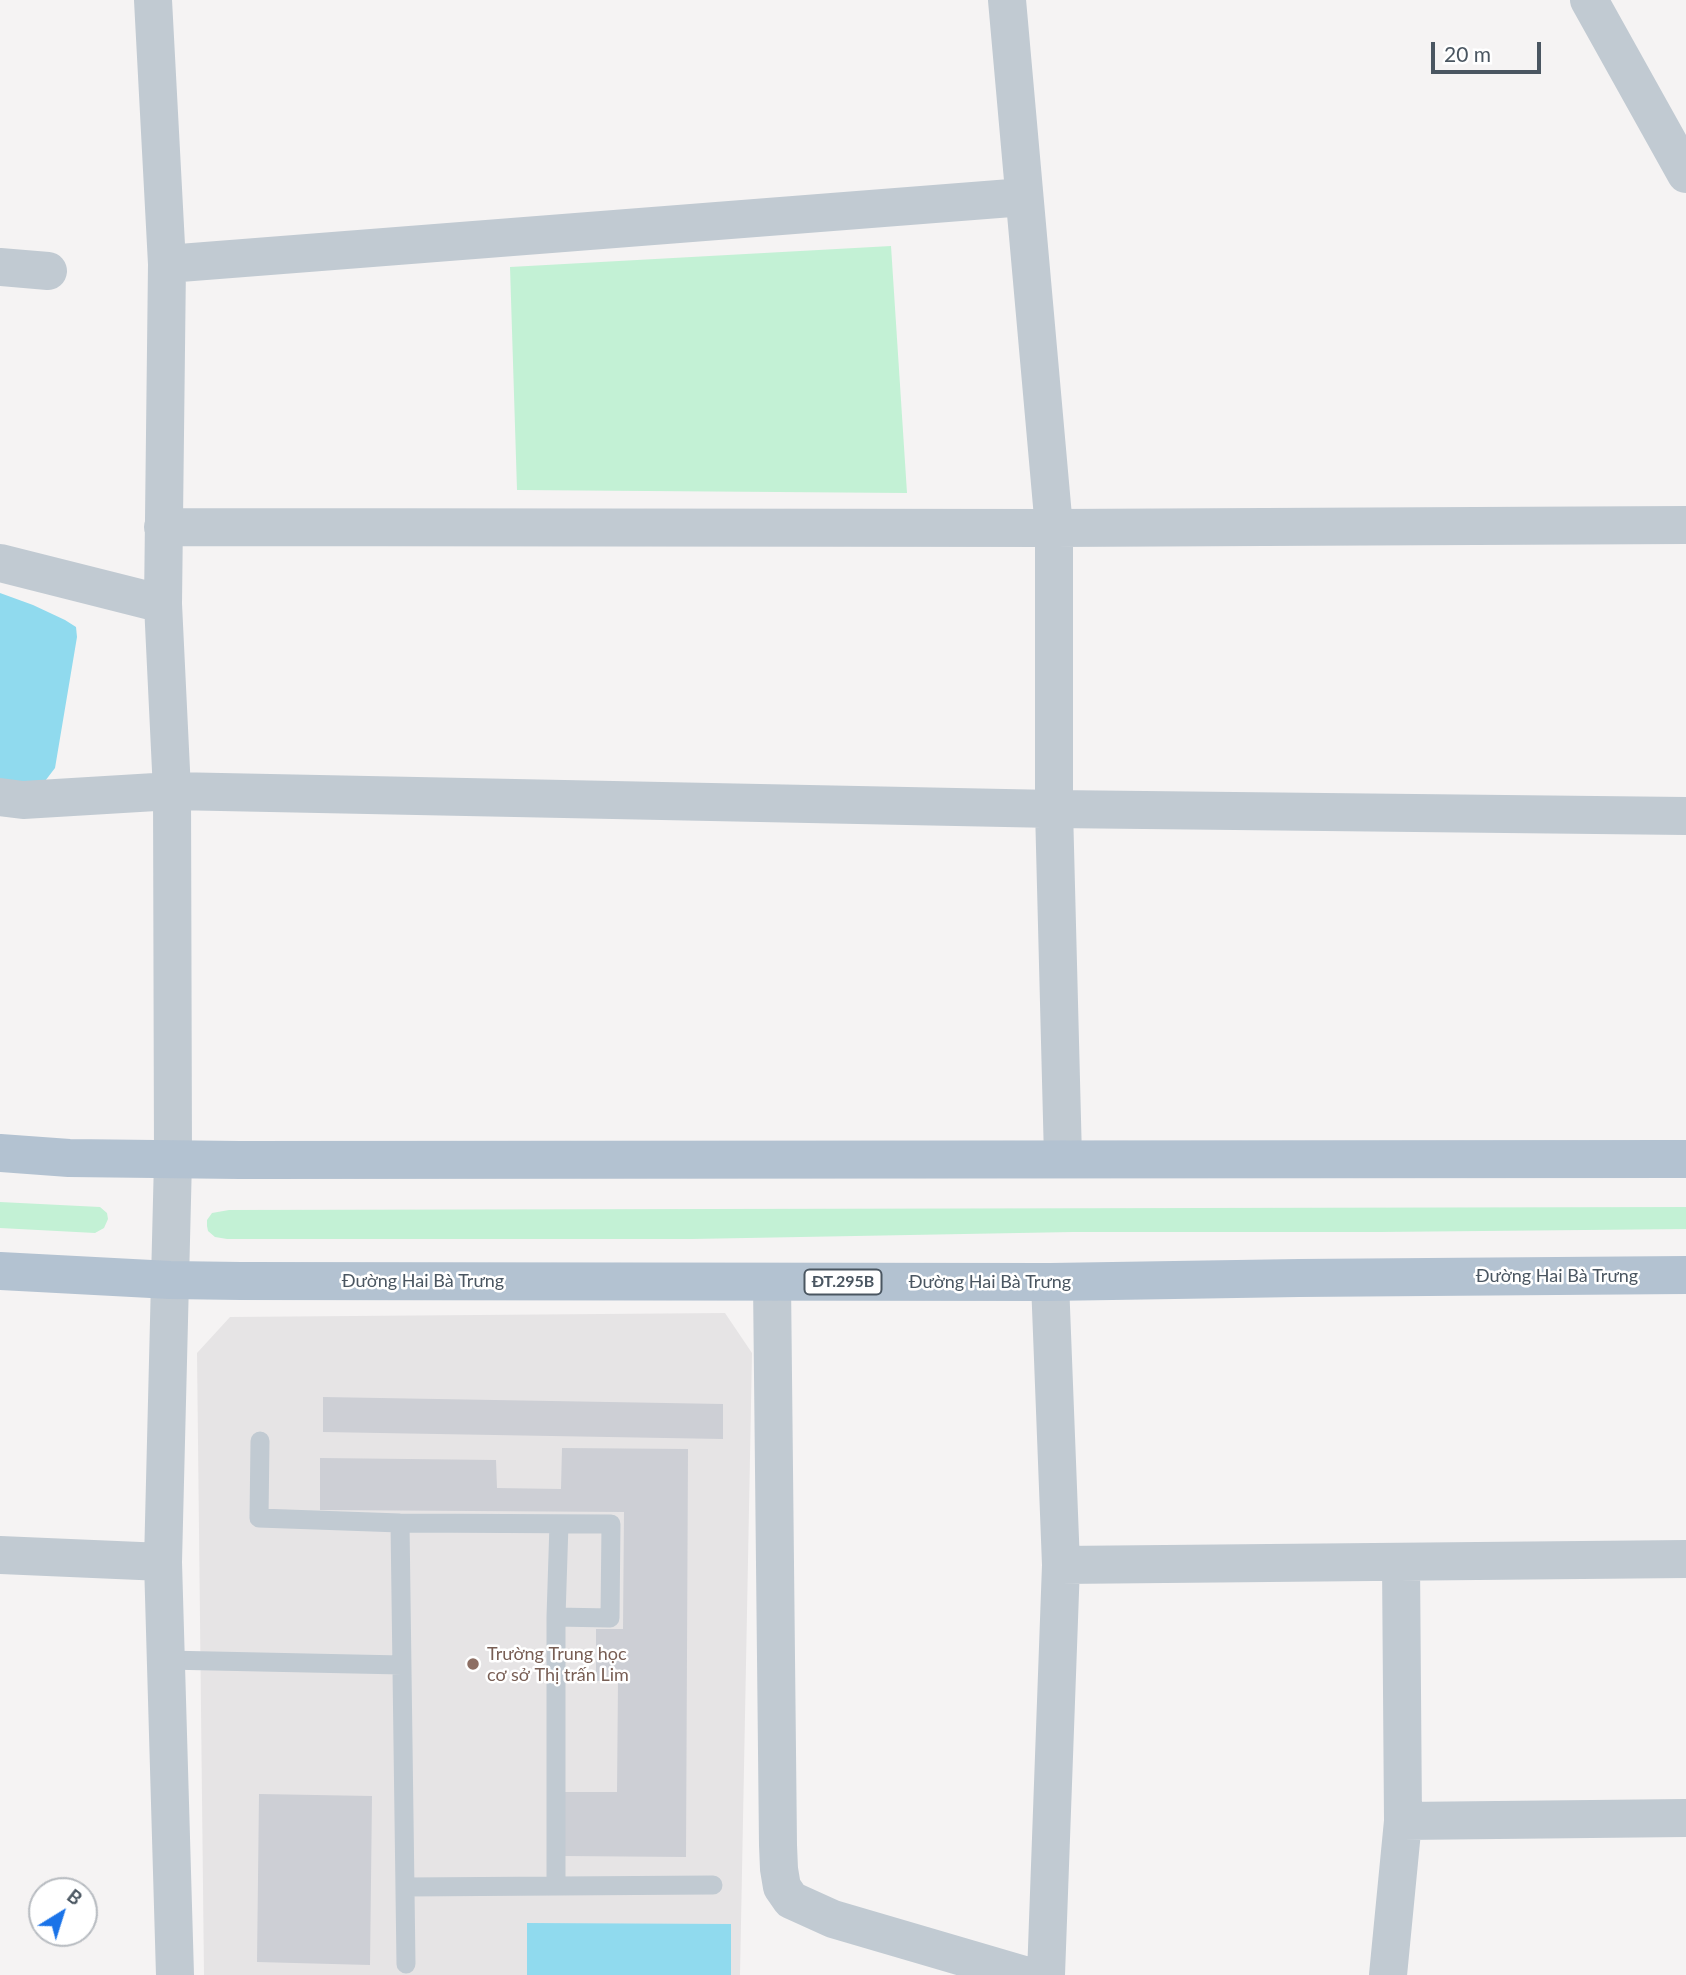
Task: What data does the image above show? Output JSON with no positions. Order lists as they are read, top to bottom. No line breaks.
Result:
{"streets":{"main road":["Đường Hai Bà Trưng","ĐT.295B"]},"places":["Trường Trung học cơ sở Thị trấn Lim"],"scale_bar":"20 m","north":"top right"}
